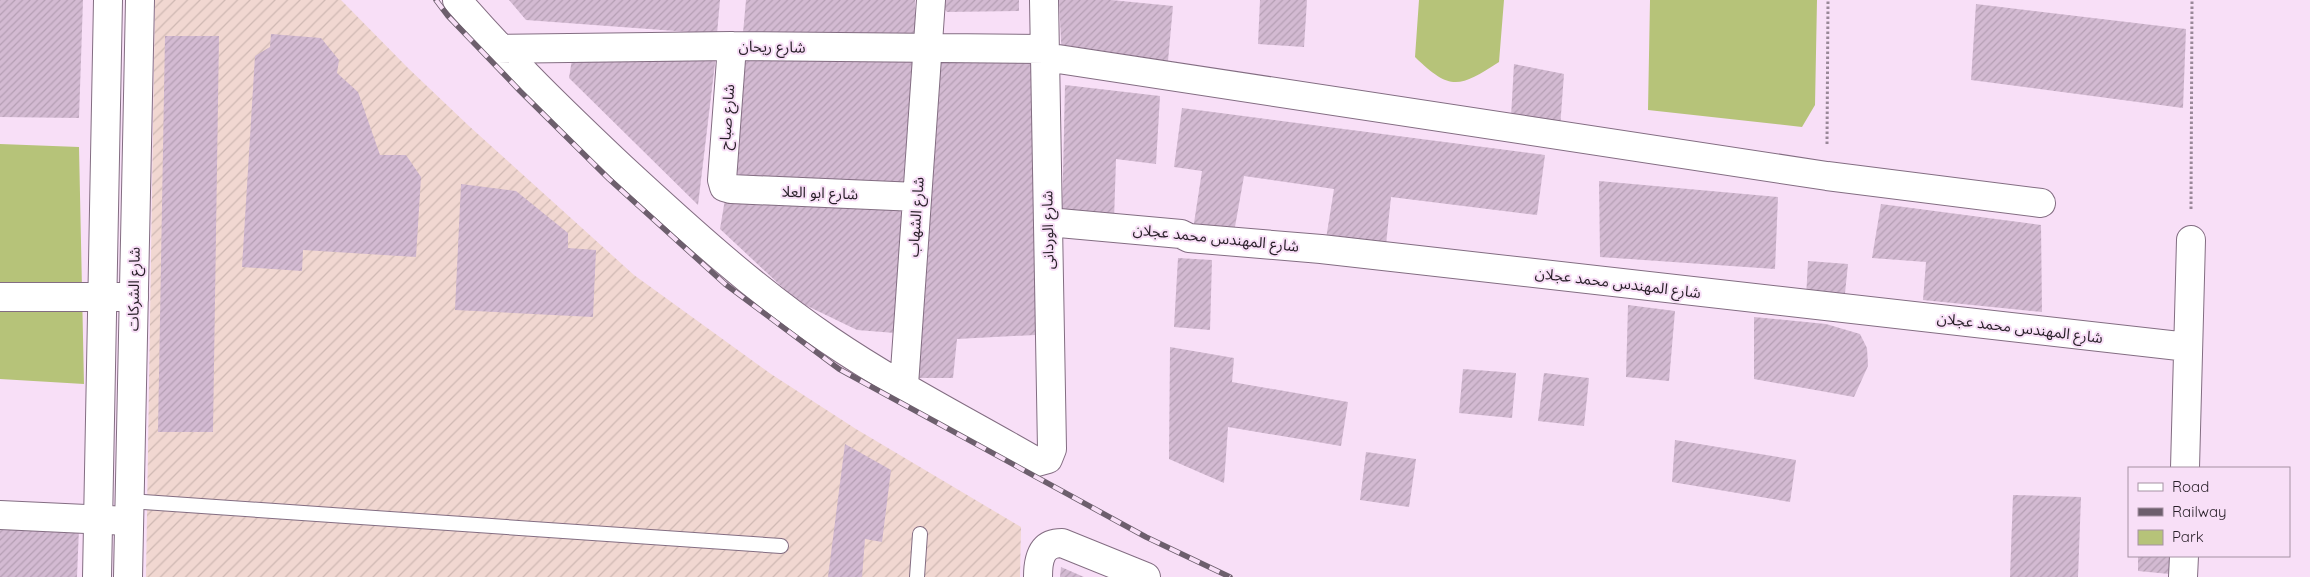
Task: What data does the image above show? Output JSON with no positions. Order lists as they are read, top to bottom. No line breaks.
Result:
{"streets":{"street":["شارع ريحان","شارع صباح","شارع ابو العلا","شارع الشهاب","شارع الوردانى","شارع المهندس محمد عجلان","شارع الشركات"]},"crossings":[["شارع ريحان","شارع صباح"],["شارع ريحان","شارع الشهاب"],["شارع ريحان","شارع الوردانى"],["شارع صباح","شارع ابو العلا"],["شارع ابو العلا","شارع الشهاب"],["شارع الشهاب","شارع الوردانى"],["شارع الوردانى","شارع المهندس محمد عجلان"]],"legend":["Road","Railway","Park"]}
